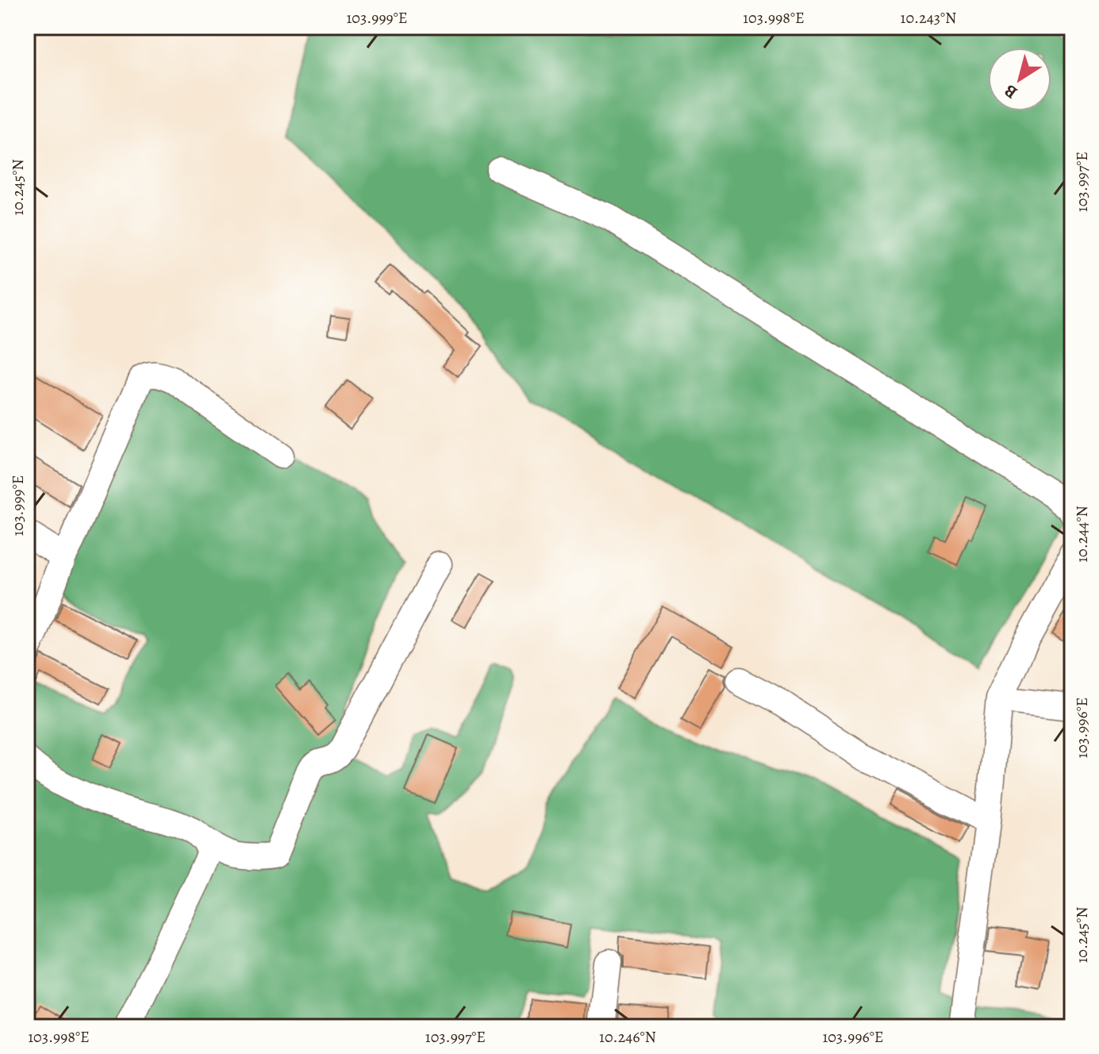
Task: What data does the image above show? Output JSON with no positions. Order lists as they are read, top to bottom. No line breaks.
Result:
{"north":"bottom left","coordinates":["103.999°E","103.998°E","10.243°N","103.997°E","10.245°N","10.244°N","103.996°E","10.246°N"]}
